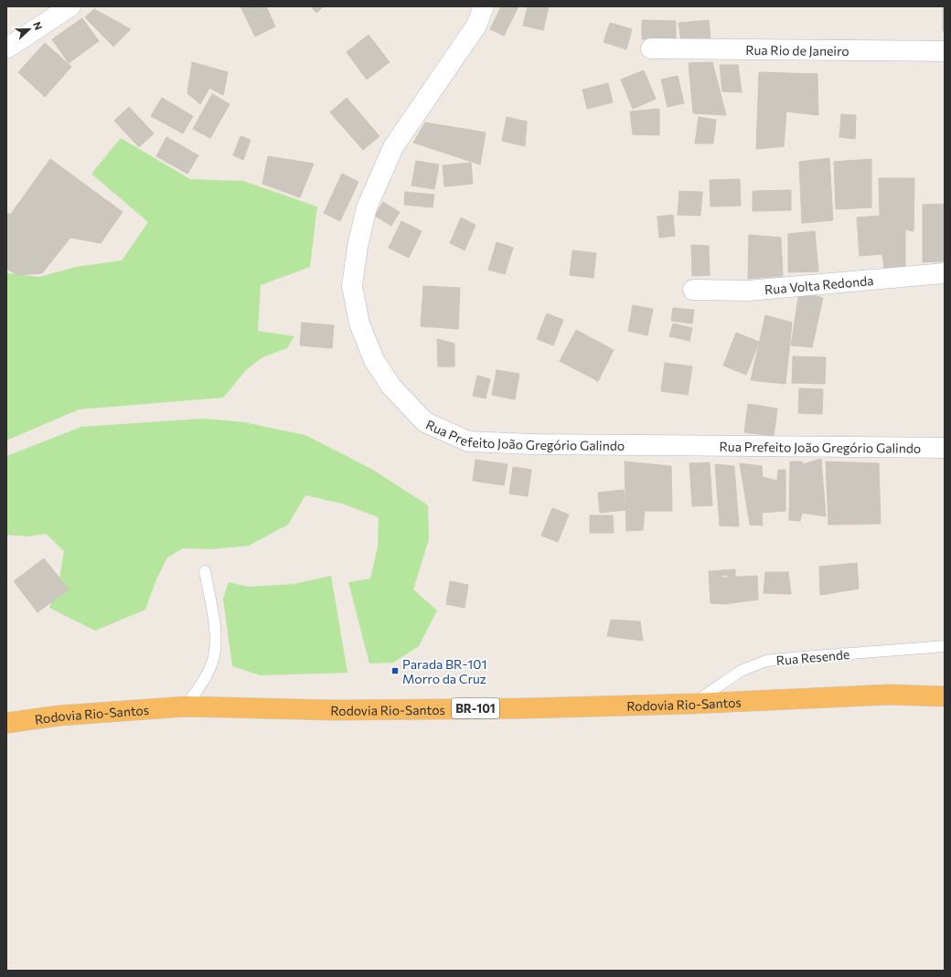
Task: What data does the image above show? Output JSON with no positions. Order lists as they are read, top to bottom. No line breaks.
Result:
{"streets":{"highway":["Rodovia Rio-Santos","BR-101"],"main road":["Rua Rio de Janeiro","Rua Volta Redonda","Rua Prefeito João Gregório Galindo"],"lane":["Rua Resende"]},"crossings":[["Rua Resende","Rodovia Rio-Santos"]],"places":{"transit":["Parada BR-101 Morro da Cruz"]},"north":"right"}
